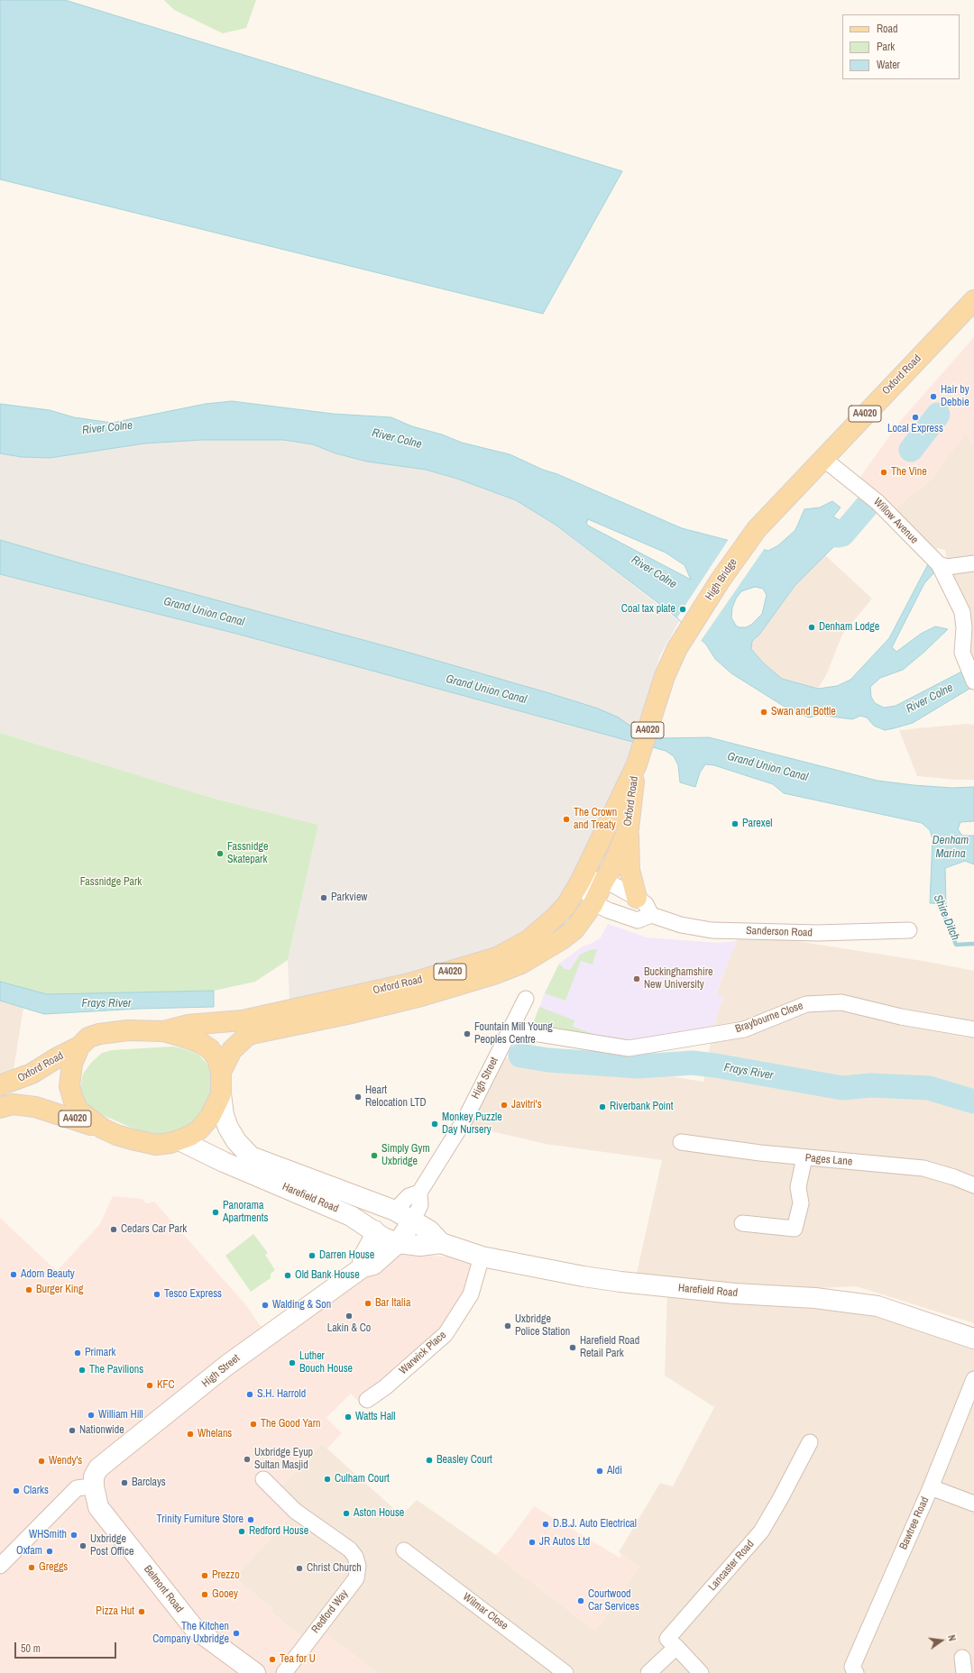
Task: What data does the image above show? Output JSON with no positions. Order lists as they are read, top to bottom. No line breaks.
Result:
{"streets":{"main road":["Oxford Road","A4020","High Bridge","High Street","Harefield Road","Belmont Road"],"street":["Willow Avenue","Sanderson Road","Braybourne Close","Pages Lane","Warwick Place","Bawtree Road","Lancaster Road","Redford Way","Wilmar Close"]},"crossings":[["Oxford Road","Willow Avenue"],["Oxford Road","High Bridge"],["Braybourne Close","High Street"],["High Street","Harefield Road"],["High Street","Belmont Road"],["Harefield Road","Warwick Place"]],"water":["River Colne","Grand Union Canal","Denham Marina","Shire Ditch","Frays River"],"parks":["Fassnidge Park"],"places":["Hair by Debbie","Local Express","The Vine","Coal tax plate","Denham Lodge","Swan and Bottle","The Crown and Treaty","Parexel","Fassnidge Skatepark","Parkview","Buckinghamshire New University","Fountain Mill Young Peoples Centre","Heart Relocation LTD","Javitri's","Riverbank Point","Monkey Puzzle Day Nursery","Simply Gym Uxbridge","Panorama Apartments","Cedars Car Park","Darren House","Adorn Beauty","Old Bank House","Burger King","Tesco Express","Bar Italia","Walding & Son","Lakin & Co","Uxbridge Police Station","Harefield Road Retail Park","Primark","Luther Bouch House","The Pavilions","KFC","S.H. Harrold","William Hill","Watts Hall","The Good Yarn","Nationwide","Whelans","Uxbridge Eyup Sultan Masjid","Beasley Court","Wendy's","Aldi","Culham Court","Barclays","Clarks","Aston House","Trinity Furniture Store","D.B.J. Auto Electrical","Redford House","WHSmith","JR Autos Ltd","Uxbridge Post Office","Oxfam","Greggs","Christ Church","Prezzo","Gooey","Courtwood Car Services","Pizza Hut","The Kitchen Company Uxbridge","Tea for U"],"legend":["Road","Park","Water"],"scale_bar":"50 m","north":"right"}
